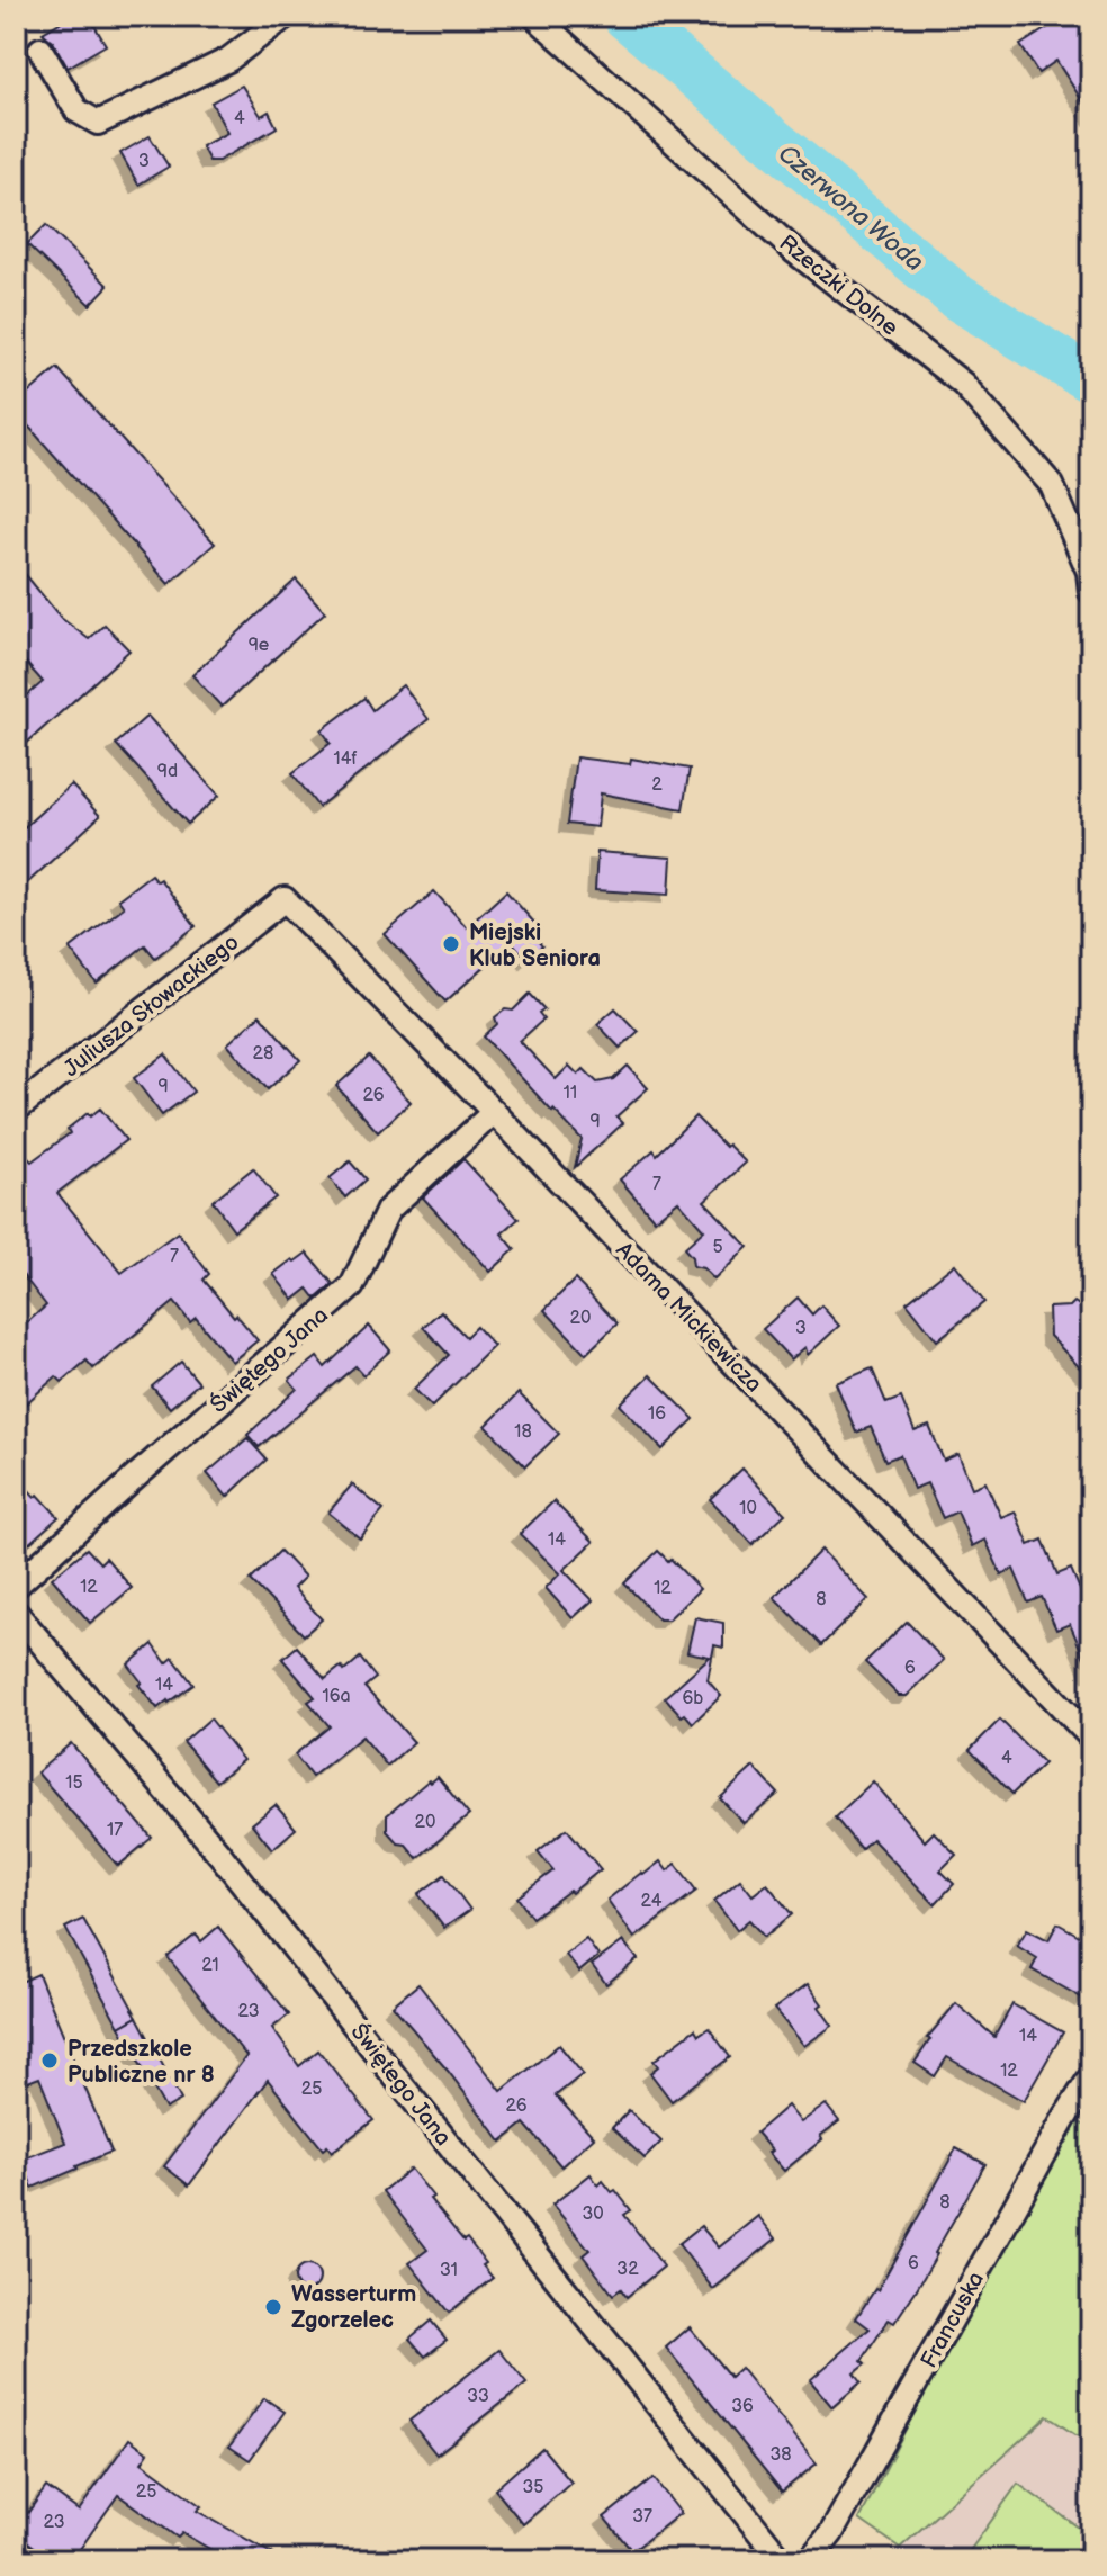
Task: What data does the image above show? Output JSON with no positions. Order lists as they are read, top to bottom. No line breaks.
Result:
{"streets":{"street":["Rzeczki Dolne","Juliusza Słowackiego","Adama Mickiewicza","Świętego Jana","Francuska"]},"crossings":[["Juliusza Słowackiego","Adama Mickiewicza"],["Adama Mickiewicza","Świętego Jana"]],"water":["Czerwona Woda"],"places":["Miejski Klub Seniora","Przedszkole Publiczne nr 8","Wasserturm Zgorzelec"],"house_numbers":["4","3","9e","14f","9d","2","28","9","11","26","9","7","5","7","20","3","16","18","10","14","12","12","8","6","14","16a","6b","4","15","20","17","24","21","23","14","12","25","26","8","30","6","32","31","33","36","38","35","25","37","23"]}
